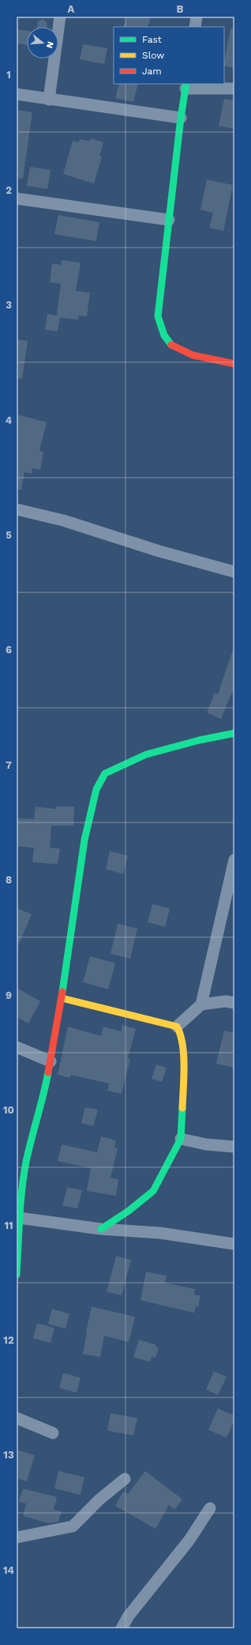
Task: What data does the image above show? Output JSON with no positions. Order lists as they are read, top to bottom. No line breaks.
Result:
{"legend":["Fast","Slow","Jam"],"north":"right","grid":{"columns":["A","B"],"rows":["1","2","3","4","5","6","7","8","9","10","11","12","13","14"]}}
